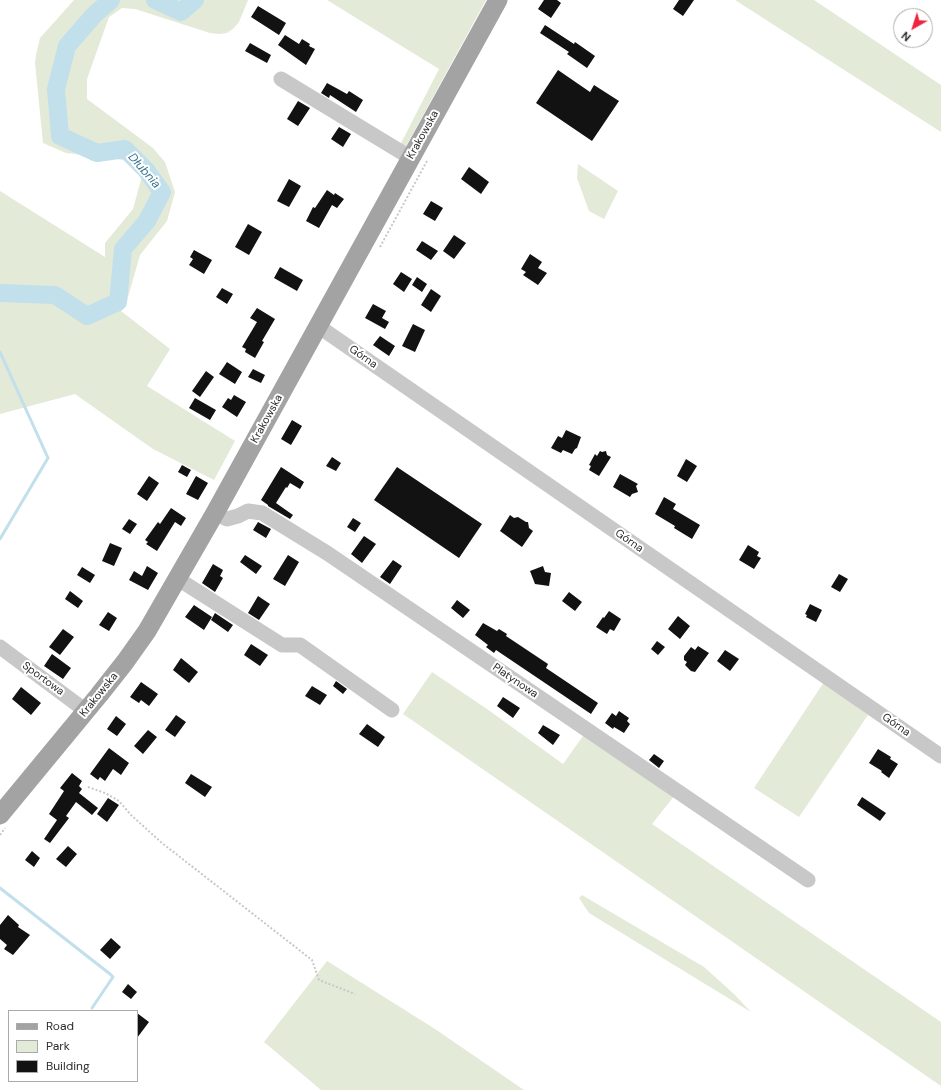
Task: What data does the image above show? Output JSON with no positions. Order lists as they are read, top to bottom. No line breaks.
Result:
{"streets":{"main road":["Krakowska"],"street":["Górna","Sportowa","Platynowa"]},"crossings":[["Krakowska","Górna"],["Krakowska","Sportowa"],["Krakowska","Platynowa"]],"water":["Dłubnia"],"legend":["Road","Park","Building"],"north":"bottom left"}
